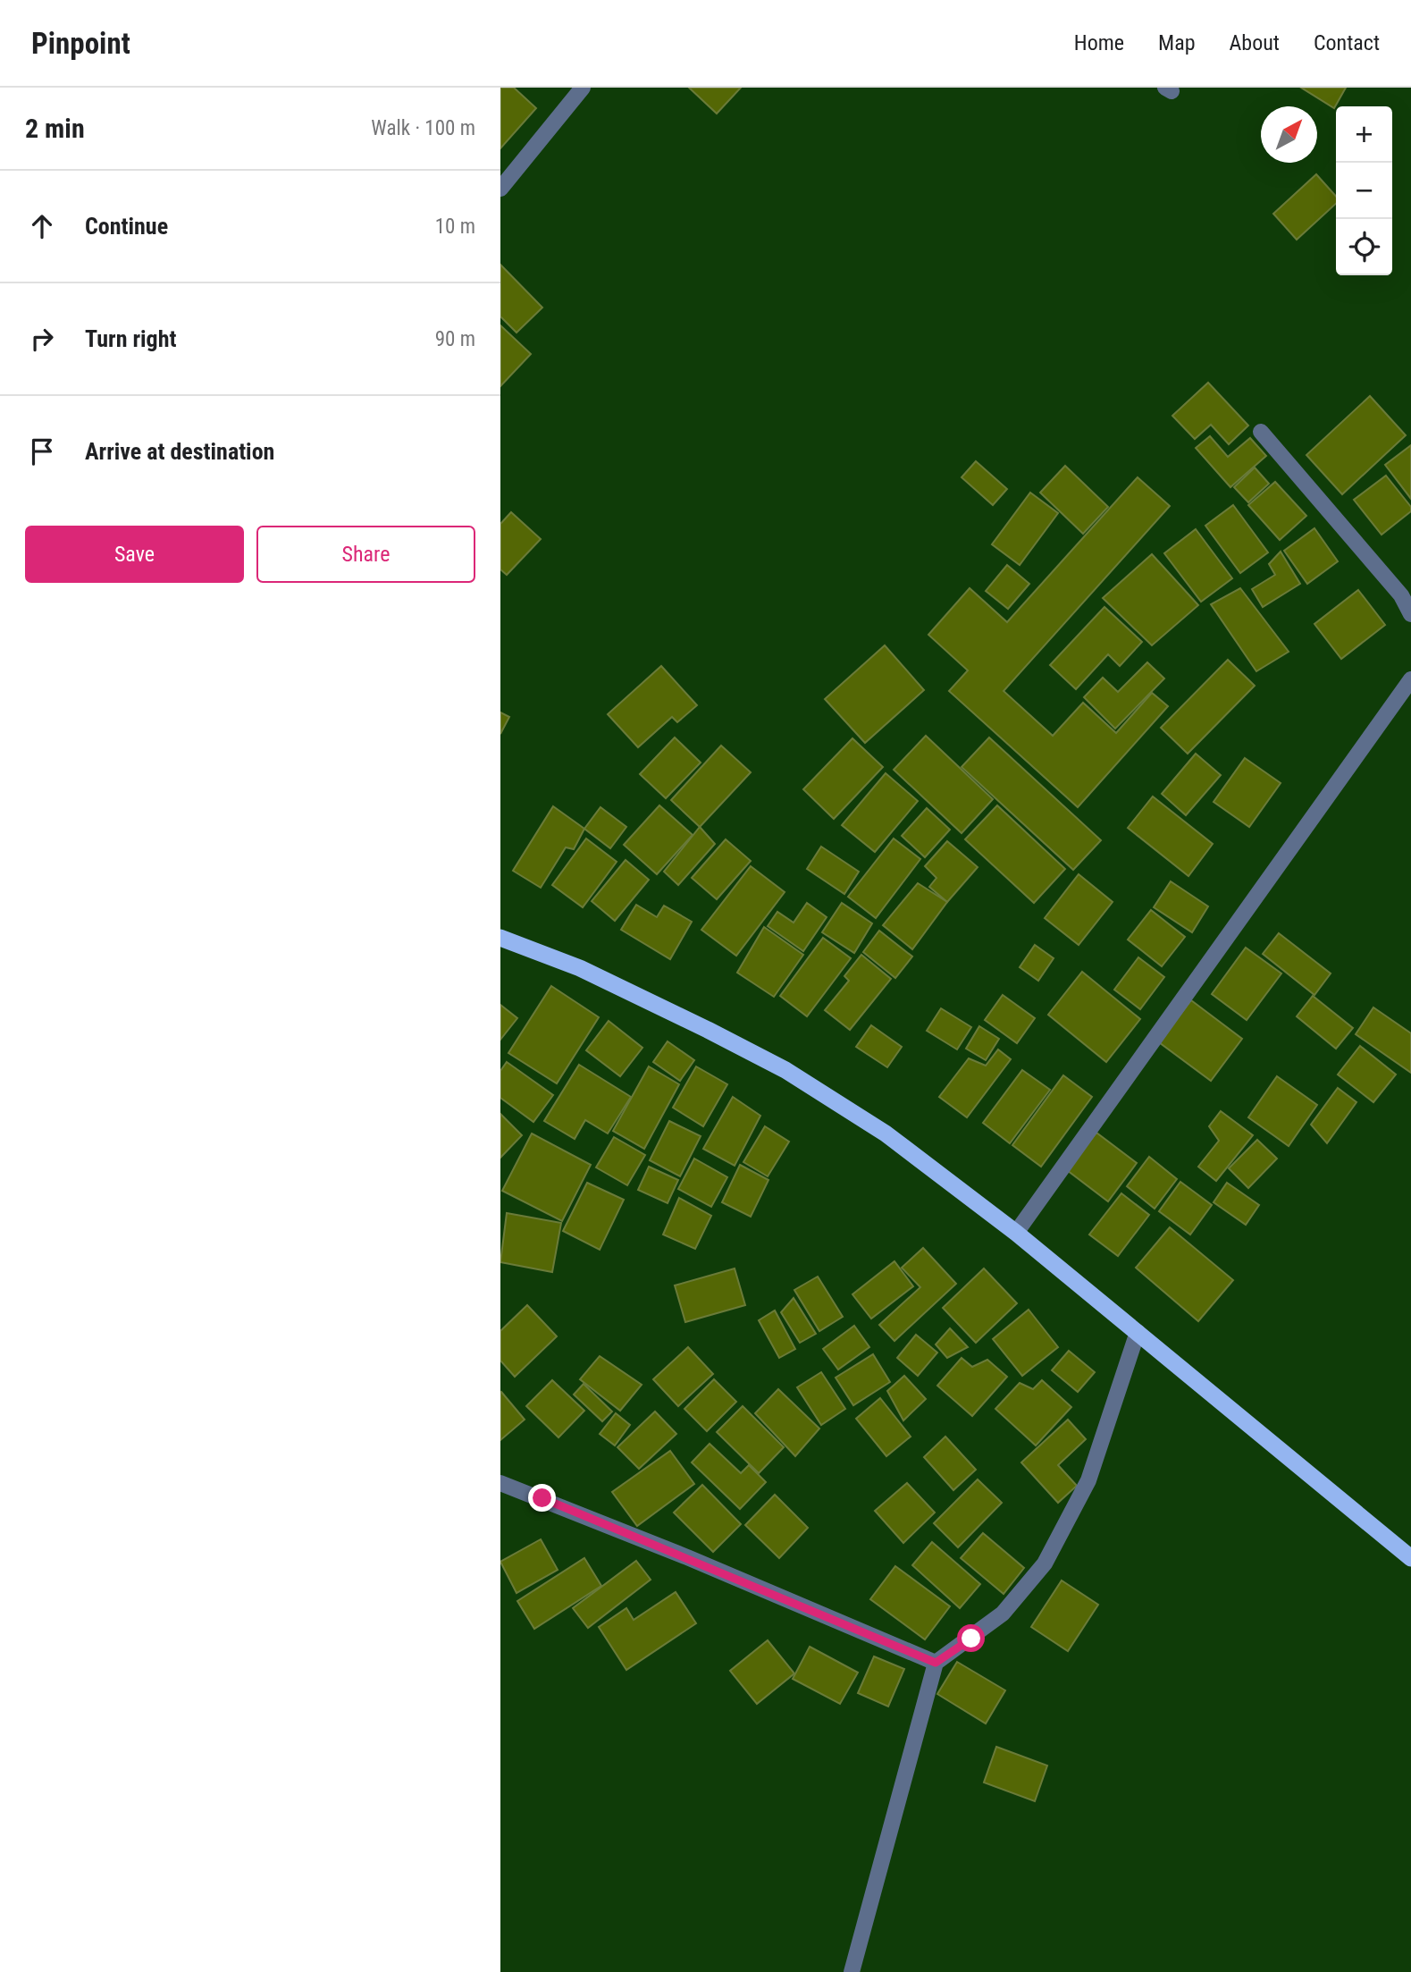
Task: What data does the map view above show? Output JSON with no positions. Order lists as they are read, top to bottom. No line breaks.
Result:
{"north":"top right","page":{"header":"Pinpoint","nav":["Home","Map","About","Contact"],"heading":["2 min","Walk · 100 m"],"map_buttons":["+","−"],"list":[["Continue","10 m"],["Turn right","90 m"],"Arrive at destination"],"buttons":["Save","Share"]}}
